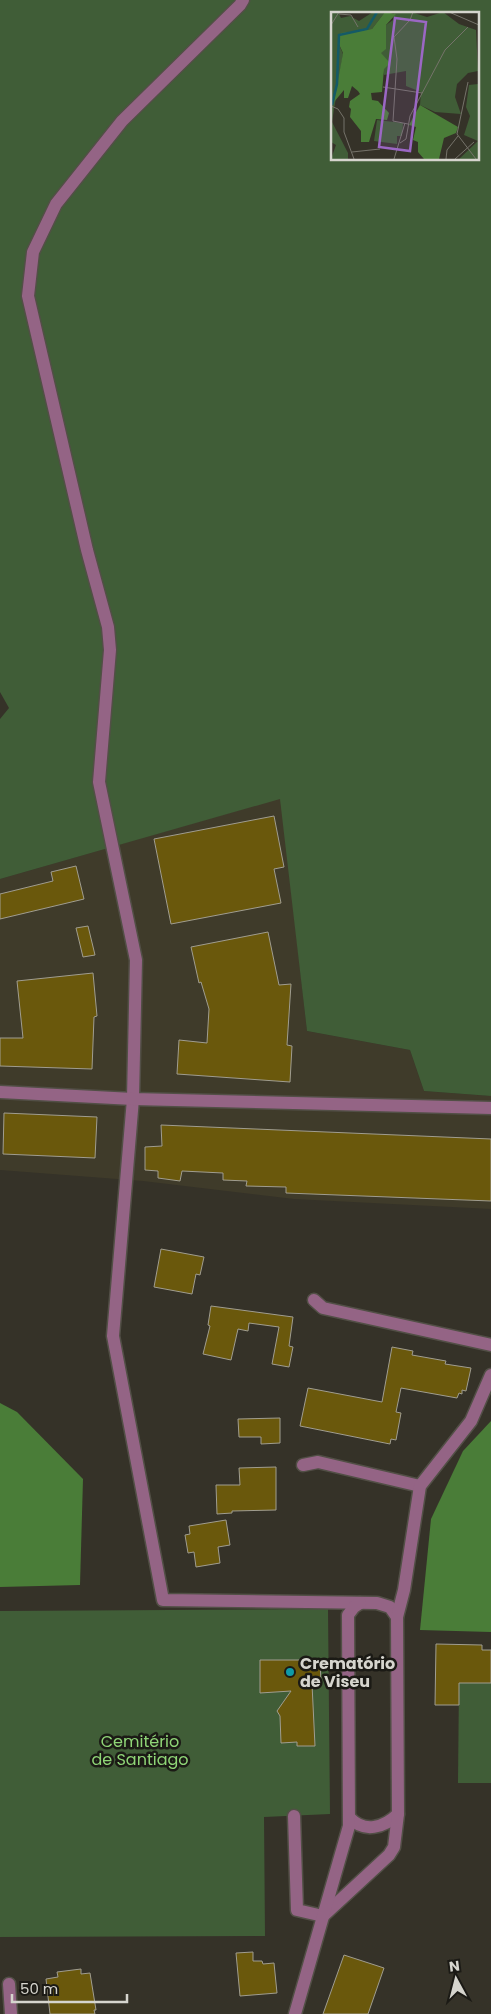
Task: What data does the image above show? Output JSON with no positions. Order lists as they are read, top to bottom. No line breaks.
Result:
{"parks":["Cemitério de Santiago"],"places":["Crematório de Viseu"],"scale_bar":"50 m","north":"top"}
